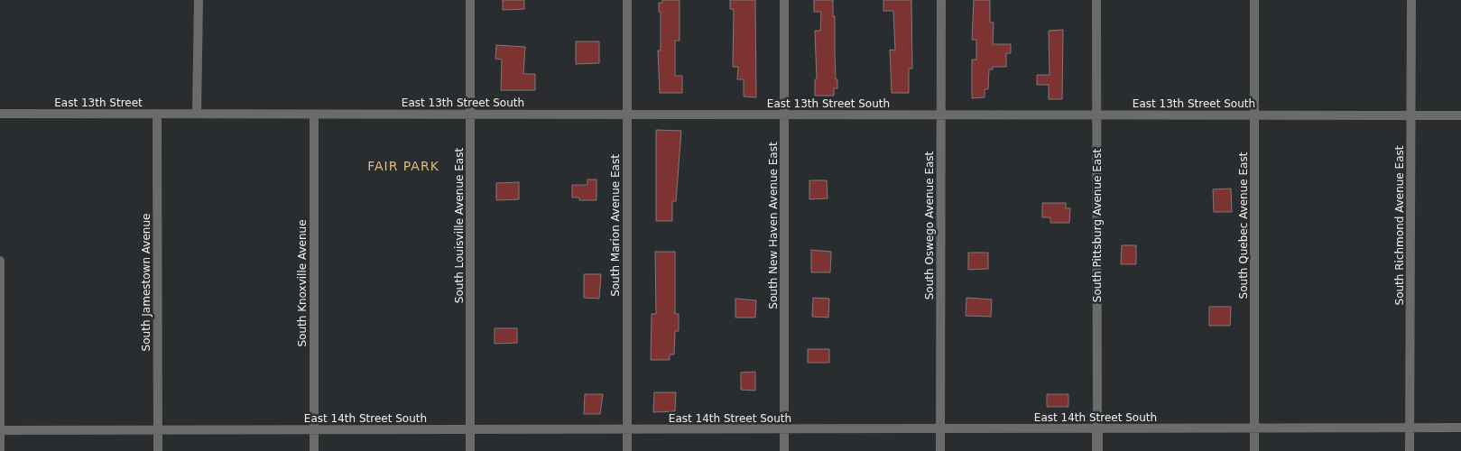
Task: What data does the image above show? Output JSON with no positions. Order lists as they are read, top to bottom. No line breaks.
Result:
{"streets":{"street":["East 13th Street","East 13th Street South","South Louisville Avenue East","South Marion Avenue East","South New Haven Avenue East","South Oswego Avenue East","South Pittsburg Avenue East","South Quebec Avenue East","South Richmond Avenue East","South Jamestown Avenue","South Knoxville Avenue","East 14th Street South"]},"crossings":[["East 13th Street","East 13th Street South"],["East 13th Street","South Jamestown Avenue"],["East 13th Street South","South Louisville Avenue East"],["East 13th Street South","South Marion Avenue East"],["East 13th Street South","South New Haven Avenue East"],["East 13th Street South","South Oswego Avenue East"],["East 13th Street South","South Pittsburg Avenue East"],["East 13th Street South","South Quebec Avenue East"],["East 13th Street South","South Richmond Avenue East"],["East 13th Street South","South Knoxville Avenue"],["South Louisville Avenue East","East 14th Street South"],["South Marion Avenue East","East 14th Street South"],["South New Haven Avenue East","East 14th Street South"],["South Oswego Avenue East","East 14th Street South"],["South Pittsburg Avenue East","East 14th Street South"],["South Quebec Avenue East","East 14th Street South"],["South Richmond Avenue East","East 14th Street South"],["South Jamestown Avenue","East 14th Street South"],["South Knoxville Avenue","East 14th Street South"]],"districts":["FAIR PARK"]}
